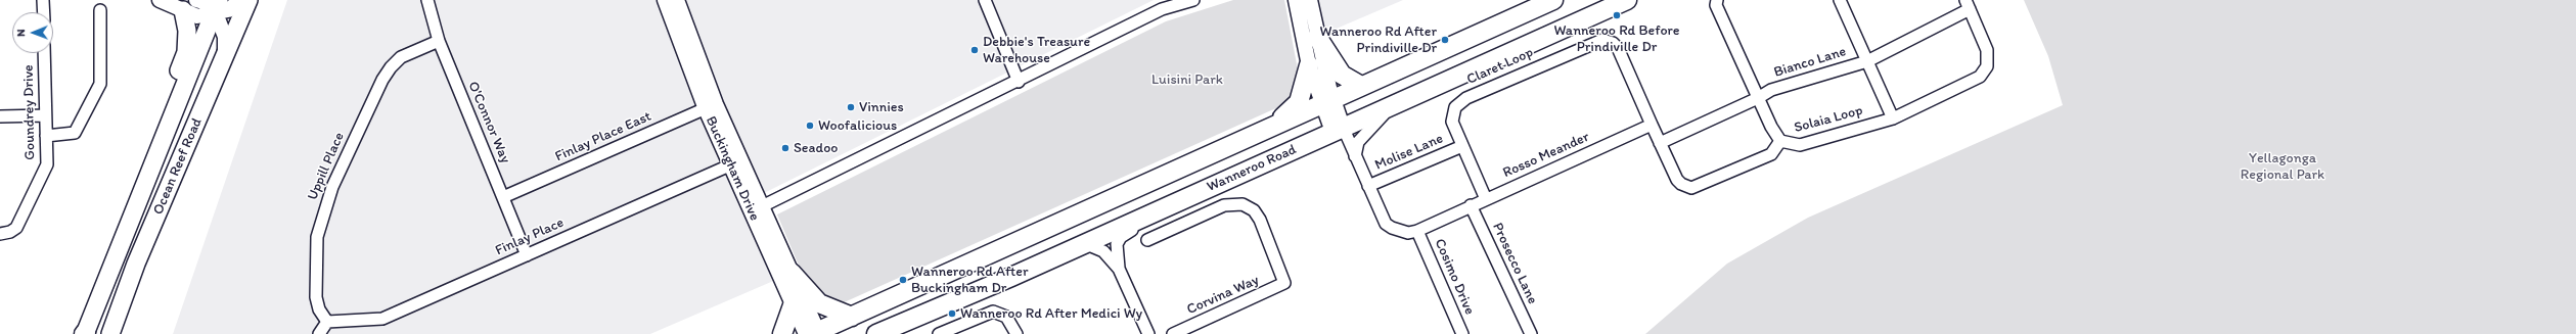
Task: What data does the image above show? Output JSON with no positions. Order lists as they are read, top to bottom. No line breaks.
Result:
{"streets":{"highway":["Wanneroo Road"],"main road":["Ocean Reef Road"],"street":["Bianco Lane","Claret Loop","Goundrey Drive","Solaia Loop","O'Connor Way","Finlay Place East","Molise Lane","Rosso Meander","Uppill Place","Buckingham Drive","Finlay Place","Prosecco Lane","Cosimo Drive","Corvina Way"]},"crossings":[["Bianco Lane","Solaia Loop"],["Claret Loop","Molise Lane"],["Claret Loop","Rosso Meander"],["O'Connor Way","Finlay Place East"],["O'Connor Way","Uppill Place"],["O'Connor Way","Finlay Place"],["Finlay Place East","Buckingham Drive"],["Rosso Meander","Prosecco Lane"],["Rosso Meander","Cosimo Drive"],["Uppill Place","Finlay Place"],["Buckingham Drive","Finlay Place"]],"parks":["Luisini Park","Yellagonga Regional Park"],"places":["Wanneroo Rd Before Prindiville Dr","Wanneroo Rd After Prindiville Dr","Debbie's Treasure Warehouse","Vinnies","Woofalicious","Seadoo","Wanneroo Rd After Buckingham Dr","Wanneroo Rd After Medici Wy"],"north":"left"}
